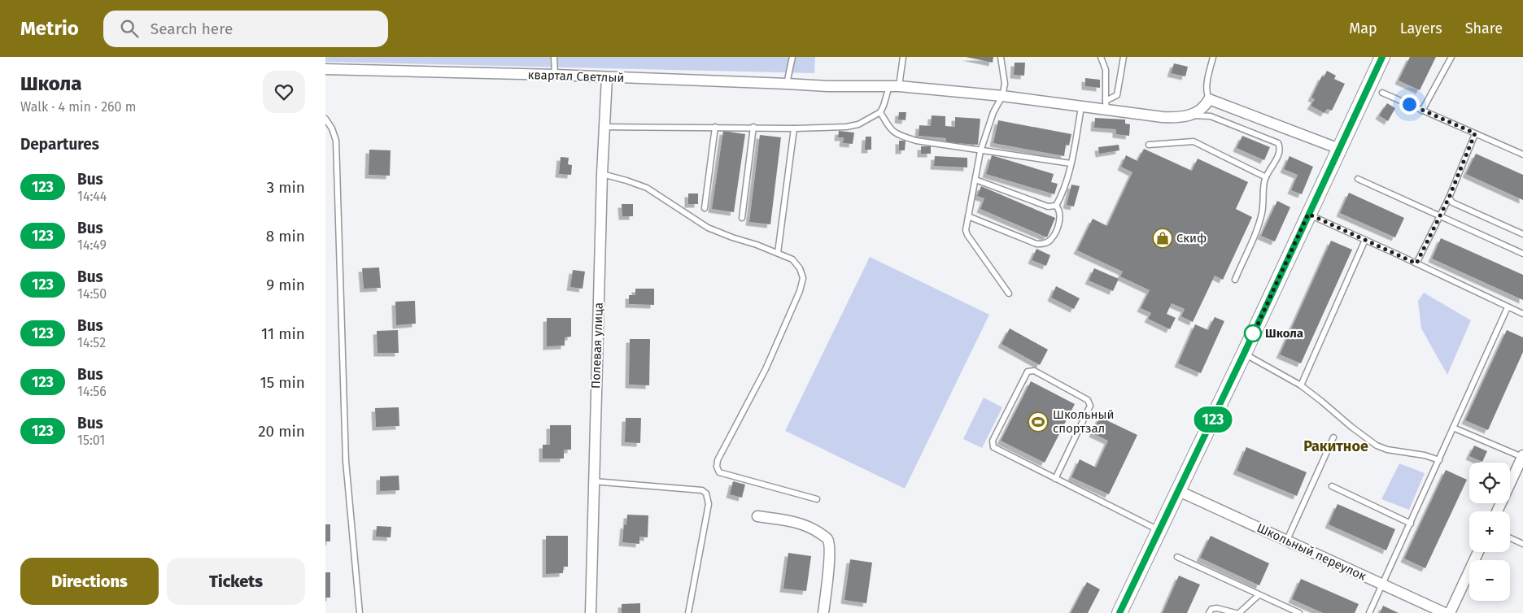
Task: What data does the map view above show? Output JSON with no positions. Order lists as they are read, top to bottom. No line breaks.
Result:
{"streets":{"street":["квартал Светлый","Полевая улица","Школьный переулок"]},"crossings":[["квартал Светлый","Полевая улица"]],"districts":["Ракитное"],"places":{"shop":["Скиф"],"other":["Школа"],"sports":["Школьный спортзал"]},"lines":["bus line 123"],"page":{"header":"Metrio","search":"Search here","nav":["Map","Layers","Share"],"heading":[["Школа","Walk · 4 min · 260 m"],"Departures"],"on_map":"123","list":[{"mark":"123","name":"Bus","note":"14:44","value":"3 min"},{"mark":"123","name":"Bus","note":"14:49","value":"8 min"},{"mark":"123","name":"Bus","note":"14:50","value":"9 min"},{"mark":"123","name":"Bus","note":"14:52","value":"11 min"},{"mark":"123","name":"Bus","note":"14:56","value":"15 min"},{"mark":"123","name":"Bus","note":"15:01","value":"20 min"}],"map_buttons":["+","−"],"buttons":["Directions","Tickets"]}}
